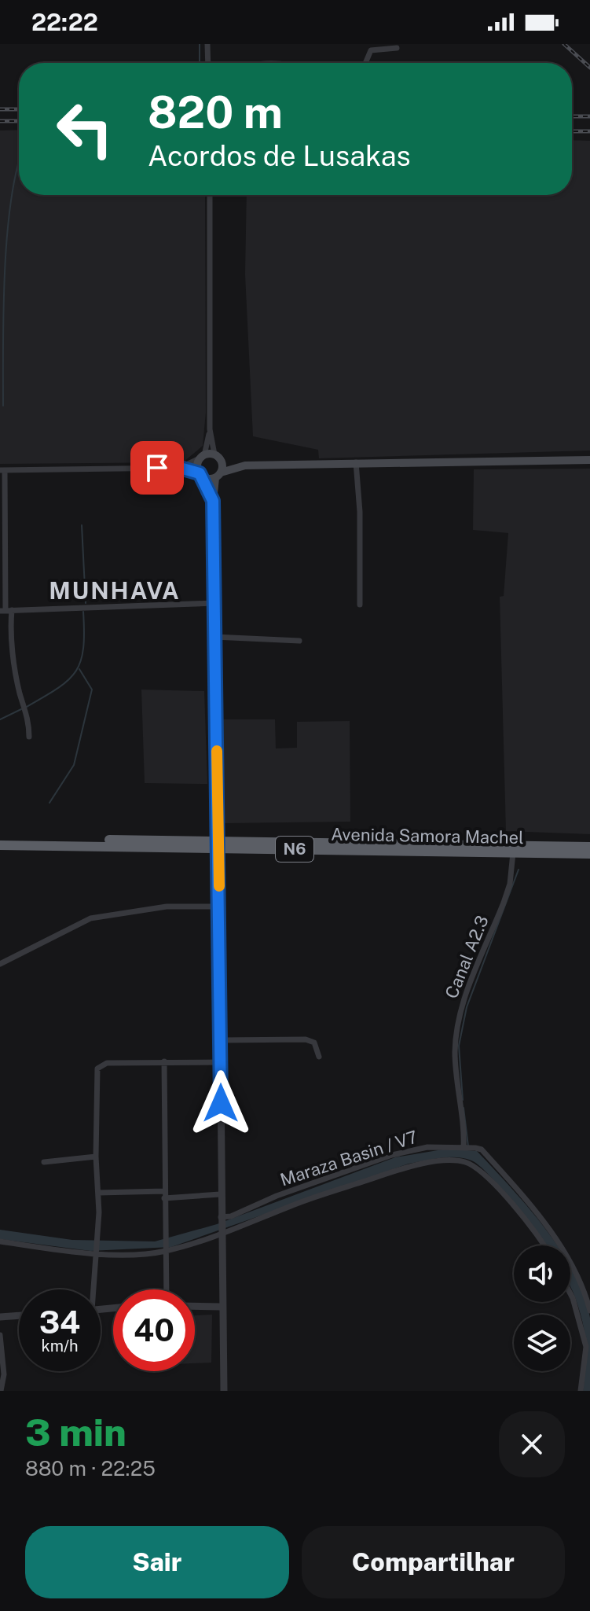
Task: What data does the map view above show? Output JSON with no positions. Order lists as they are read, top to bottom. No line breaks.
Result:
{"streets":{"highway":["Avenida Samora Machel","N6"],"street":["Canal A2.3","Maraza Basin / V7"]},"crossings":[["Avenida Samora Machel","Canal A2.3"],["Canal A2.3","Maraza Basin / V7"]],"districts":["MUNHAVA"],"page":{"status":"22:22","turn":["820 m","Acordos de Lusakas"],"speed":"34 km/h","limit":"40","heading":["3 min","880 m · 22:25"],"buttons":["Sair","Compartilhar"]}}
